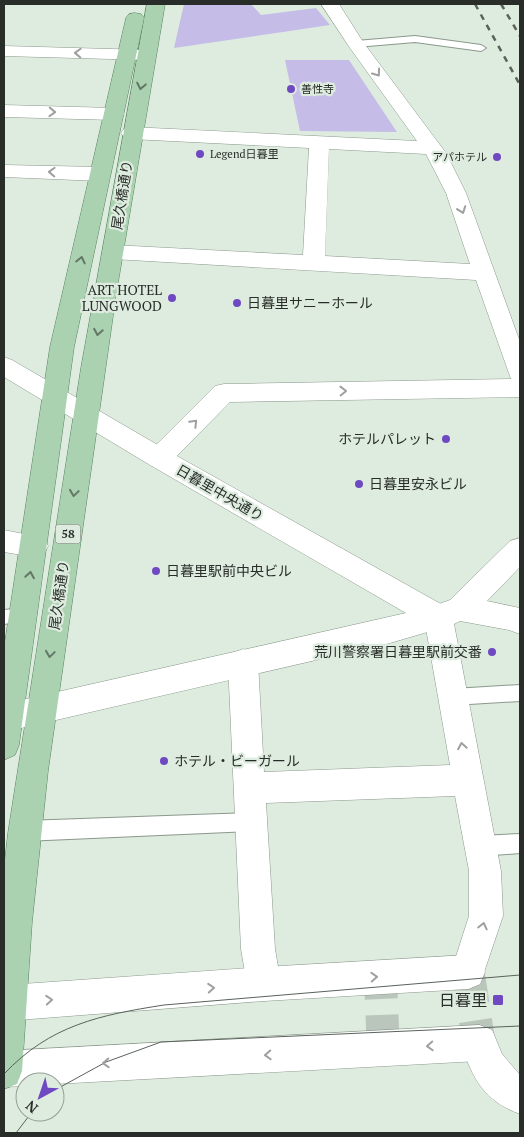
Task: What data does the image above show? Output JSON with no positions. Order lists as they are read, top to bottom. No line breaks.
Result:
{"streets":{"main road":["尾久橋通り","58"],"street":["日暮里中央通り"]},"crossings":[["尾久橋通り","日暮里中央通り"]],"places":{"other":["善性寺","Legend日暮里","アパホテル","ART HOTEL LUNGWOOD","日暮里サニーホール","ホテルパレット","日暮里安永ビル","日暮里駅前中央ビル","荒川警察署日暮里駅前交番","ホテル・ビーガール"],"transit":["日暮里"]},"north":"bottom left"}
